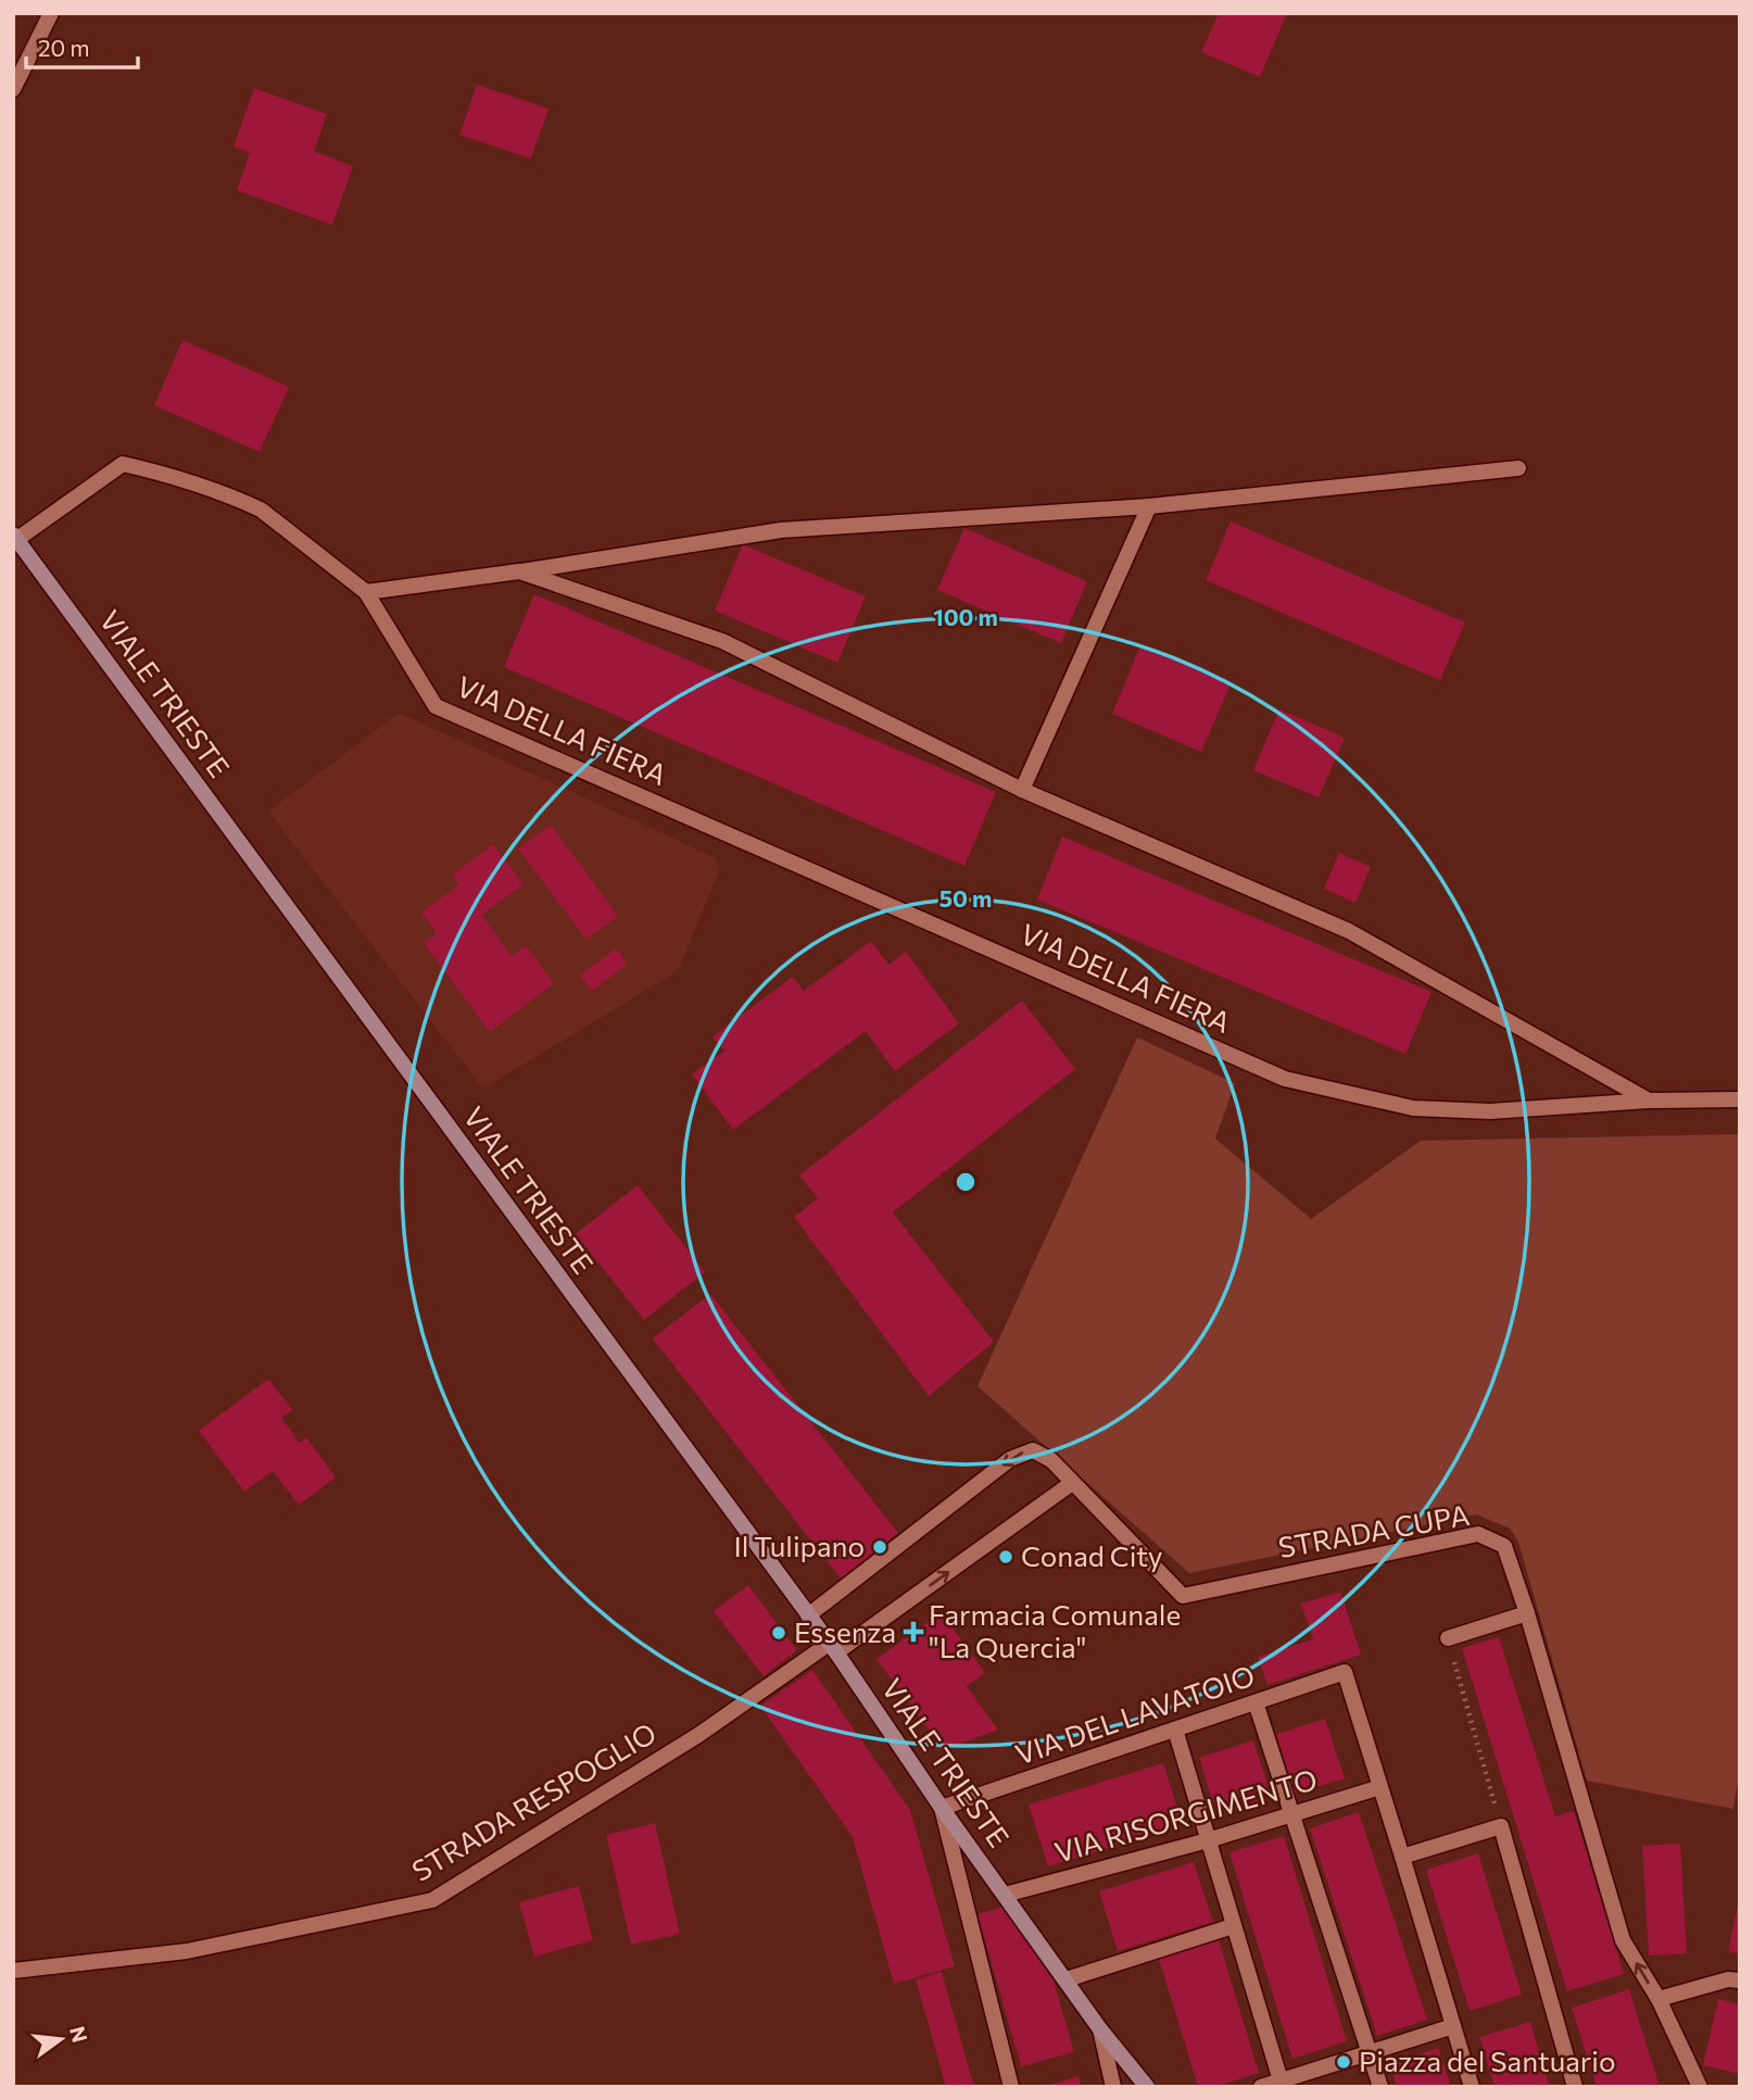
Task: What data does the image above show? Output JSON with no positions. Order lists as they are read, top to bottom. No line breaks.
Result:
{"streets":{"main road":["VIALE TRIESTE"],"street":["VIA DELLA FIERA","STRADA CUPA","VIA DEL LAVATOIO","STRADA RESPOGLIO","VIA RISORGIMENTO"]},"crossings":[["VIALE TRIESTE","VIA DELLA FIERA"],["VIALE TRIESTE","VIA DEL LAVATOIO"],["VIALE TRIESTE","STRADA RESPOGLIO"],["VIALE TRIESTE","VIA RISORGIMENTO"],["STRADA CUPA","STRADA RESPOGLIO"],["VIA DEL LAVATOIO","VIA RISORGIMENTO"]],"places":{"other":["Il Tulipano","Conad City","Essenza","Piazza del Santuario"],"health":["Farmacia Comunale \"La Quercia\""]},"scale_bar":"20 m","north":"right","rings":["100 m","50 m"]}
